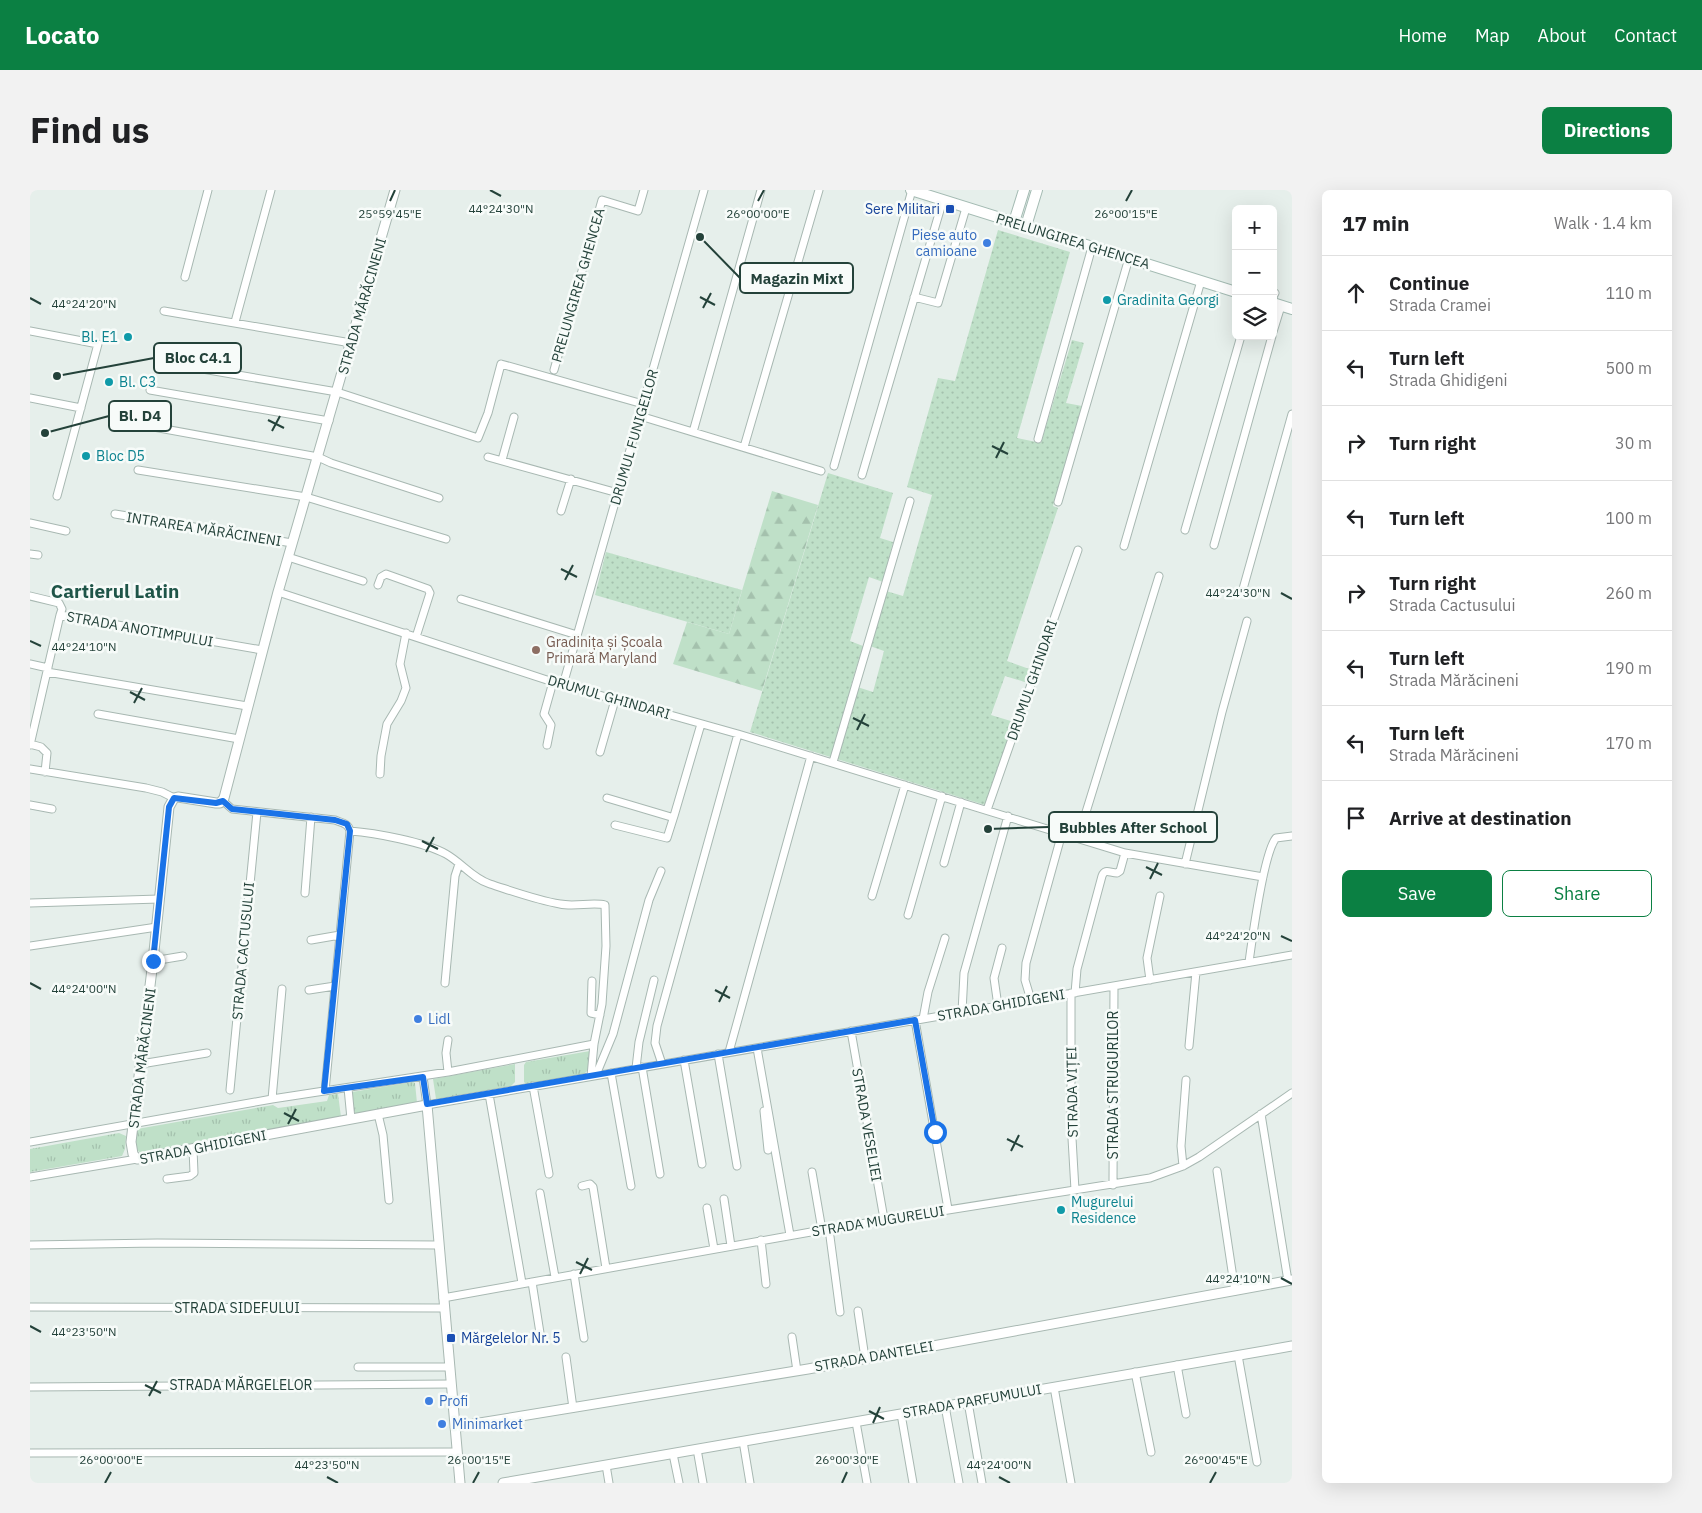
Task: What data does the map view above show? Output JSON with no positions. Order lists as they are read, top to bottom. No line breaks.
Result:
{"streets":{"main road":["PRELUNGIREA GHENCEA"],"street":["STRADA MĂRĂCINENI","DRUMUL FUNIGEILOR","INTRAREA MĂRĂCINENI","STRADA ANOTIMPULUI","DRUMUL GHINDARI","STRADA CACTUSULUI","STRADA GHIDIGENI","STRADA STRUGURILOR","STRADA VIȚEI","STRADA VESELIEI","STRADA MUGURELUI","STRADA SIDEFULUI","STRADA DANTELEI","STRADA MĂRGELELOR","STRADA PARFUMULUI"]},"crossings":[["STRADA MĂRĂCINENI","DRUMUL FUNIGEILOR"],["STRADA MĂRĂCINENI","INTRAREA MĂRĂCINENI"],["STRADA MĂRĂCINENI","STRADA ANOTIMPULUI"],["STRADA MĂRĂCINENI","DRUMUL GHINDARI"],["STRADA MĂRĂCINENI","STRADA GHIDIGENI"],["DRUMUL FUNIGEILOR","DRUMUL GHINDARI"],["STRADA GHIDIGENI","STRADA STRUGURILOR"],["STRADA GHIDIGENI","STRADA VIȚEI"],["STRADA GHIDIGENI","STRADA VESELIEI"],["STRADA STRUGURILOR","STRADA MUGURELUI"],["STRADA VIȚEI","STRADA MUGURELUI"],["STRADA VESELIEI","STRADA MUGURELUI"]],"districts":["Cartierul Latin"],"places":{"transit":["Sere Militari","Mărgelelor Nr. 5"],"other":["Magazin Mixt","Piese auto camioane","Gradinita Georgi","Bl. E1","Bloc C4.1","Bl. C3","Bl. D4","Bloc D5","Gradinița și Școala Primară Maryland","Bubbles After School","Lidl","Mugurelui Residence","Profi","Minimarket"]},"page":{"header":"Locato","nav":["Home","Map","About","Contact"],"title":"Find us","buttons":["Directions",["Save","Share"]],"heading":["17 min","Walk · 1.4 km"],"map_buttons":["+","−"],"list":[["Continue","Strada Cramei","110 m"],["Turn left","Strada Ghidigeni","500 m"],["Turn right","30 m"],["Turn left","100 m"],["Turn right","Strada Cactusului","260 m"],["Turn left","Strada Mărăcineni","190 m"],["Turn left","Strada Mărăcineni","170 m"],"Arrive at destination"]},"coordinates":["44°24'30\"N","25°59'45\"E","26°00'00\"E","26°00'15\"E","44°24'20\"N","44°24'10\"N","44°24'00\"N","44°23'50\"N","26°00'30\"E","26°00'45\"E"]}
